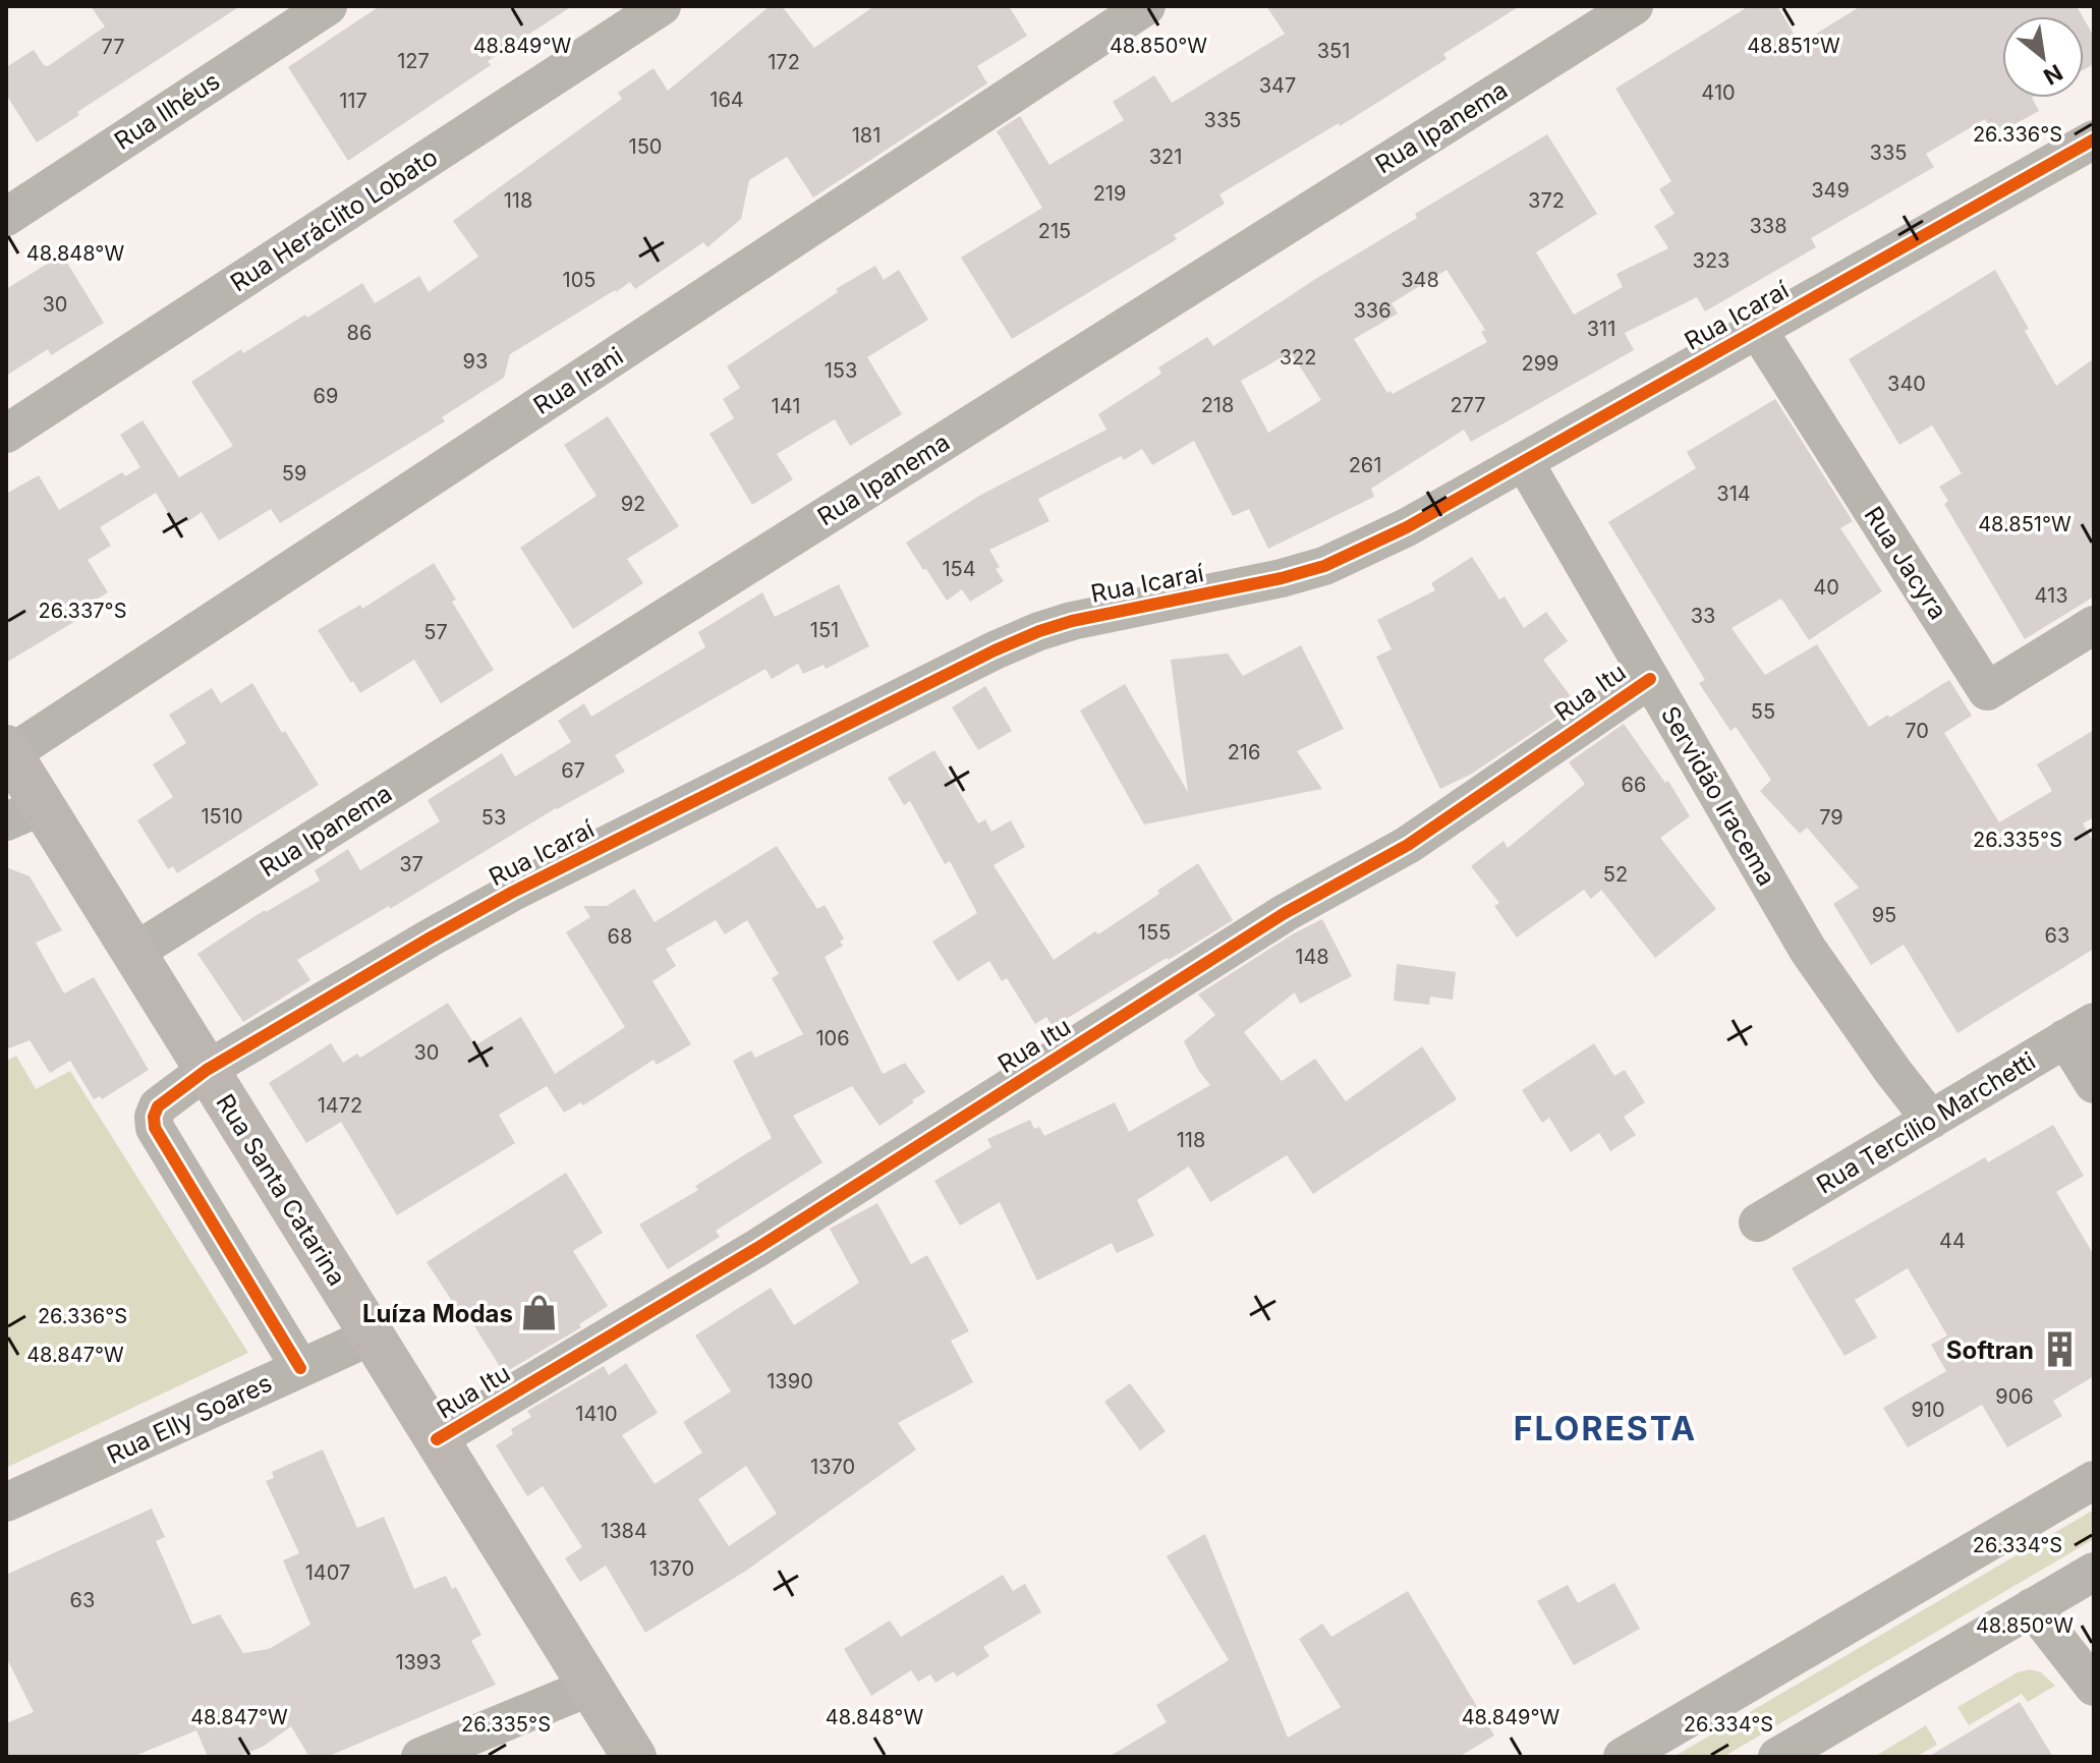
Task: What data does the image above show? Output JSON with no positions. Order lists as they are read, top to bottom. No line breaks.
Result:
{"streets":{"main road":["Rua Santa Catarina"],"street":["Rua Ilhéus","Rua Ipanema","Rua Heráclito Lobato","Rua Icaraí","Rua Irani","Rua Jacyra","Rua Itu","Servidão Iracema","Rua Tercílio Marchetti","Rua Elly Soares"]},"crossings":[["Rua Ipanema","Rua Santa Catarina"],["Rua Icaraí","Rua Jacyra"],["Rua Icaraí","Servidão Iracema"],["Rua Icaraí","Rua Santa Catarina"],["Rua Icaraí","Rua Elly Soares"],["Rua Irani","Rua Santa Catarina"],["Rua Itu","Servidão Iracema"],["Rua Itu","Rua Santa Catarina"],["Servidão Iracema","Rua Tercílio Marchetti"],["Rua Santa Catarina","Rua Elly Soares"]],"districts":["FLORESTA"],"places":{"shop":["Luíza Modas"],"building":["Softran"]},"house_numbers":["77","351","127","172","347","410","164","117","335","181","150","335","321","349","219","118","372","338","215","323","105","348","30","336","311","86","322","93","299","153","340","69","218","277","141","261","59","314","92","154","40","413","33","151","57","55","70","216","67","66","1510","53","79","37","52","95","155","63","68","148","106","30","1472","118","44","1390","906","910","1410","1370","1384","1370","1407","63","1393"],"north":"bottom right","coordinates":["48.849°W","48.850°W","48.851°W","26.336°S","48.848°W","26.337°S","26.335°S","48.847°W","26.334°S"]}
